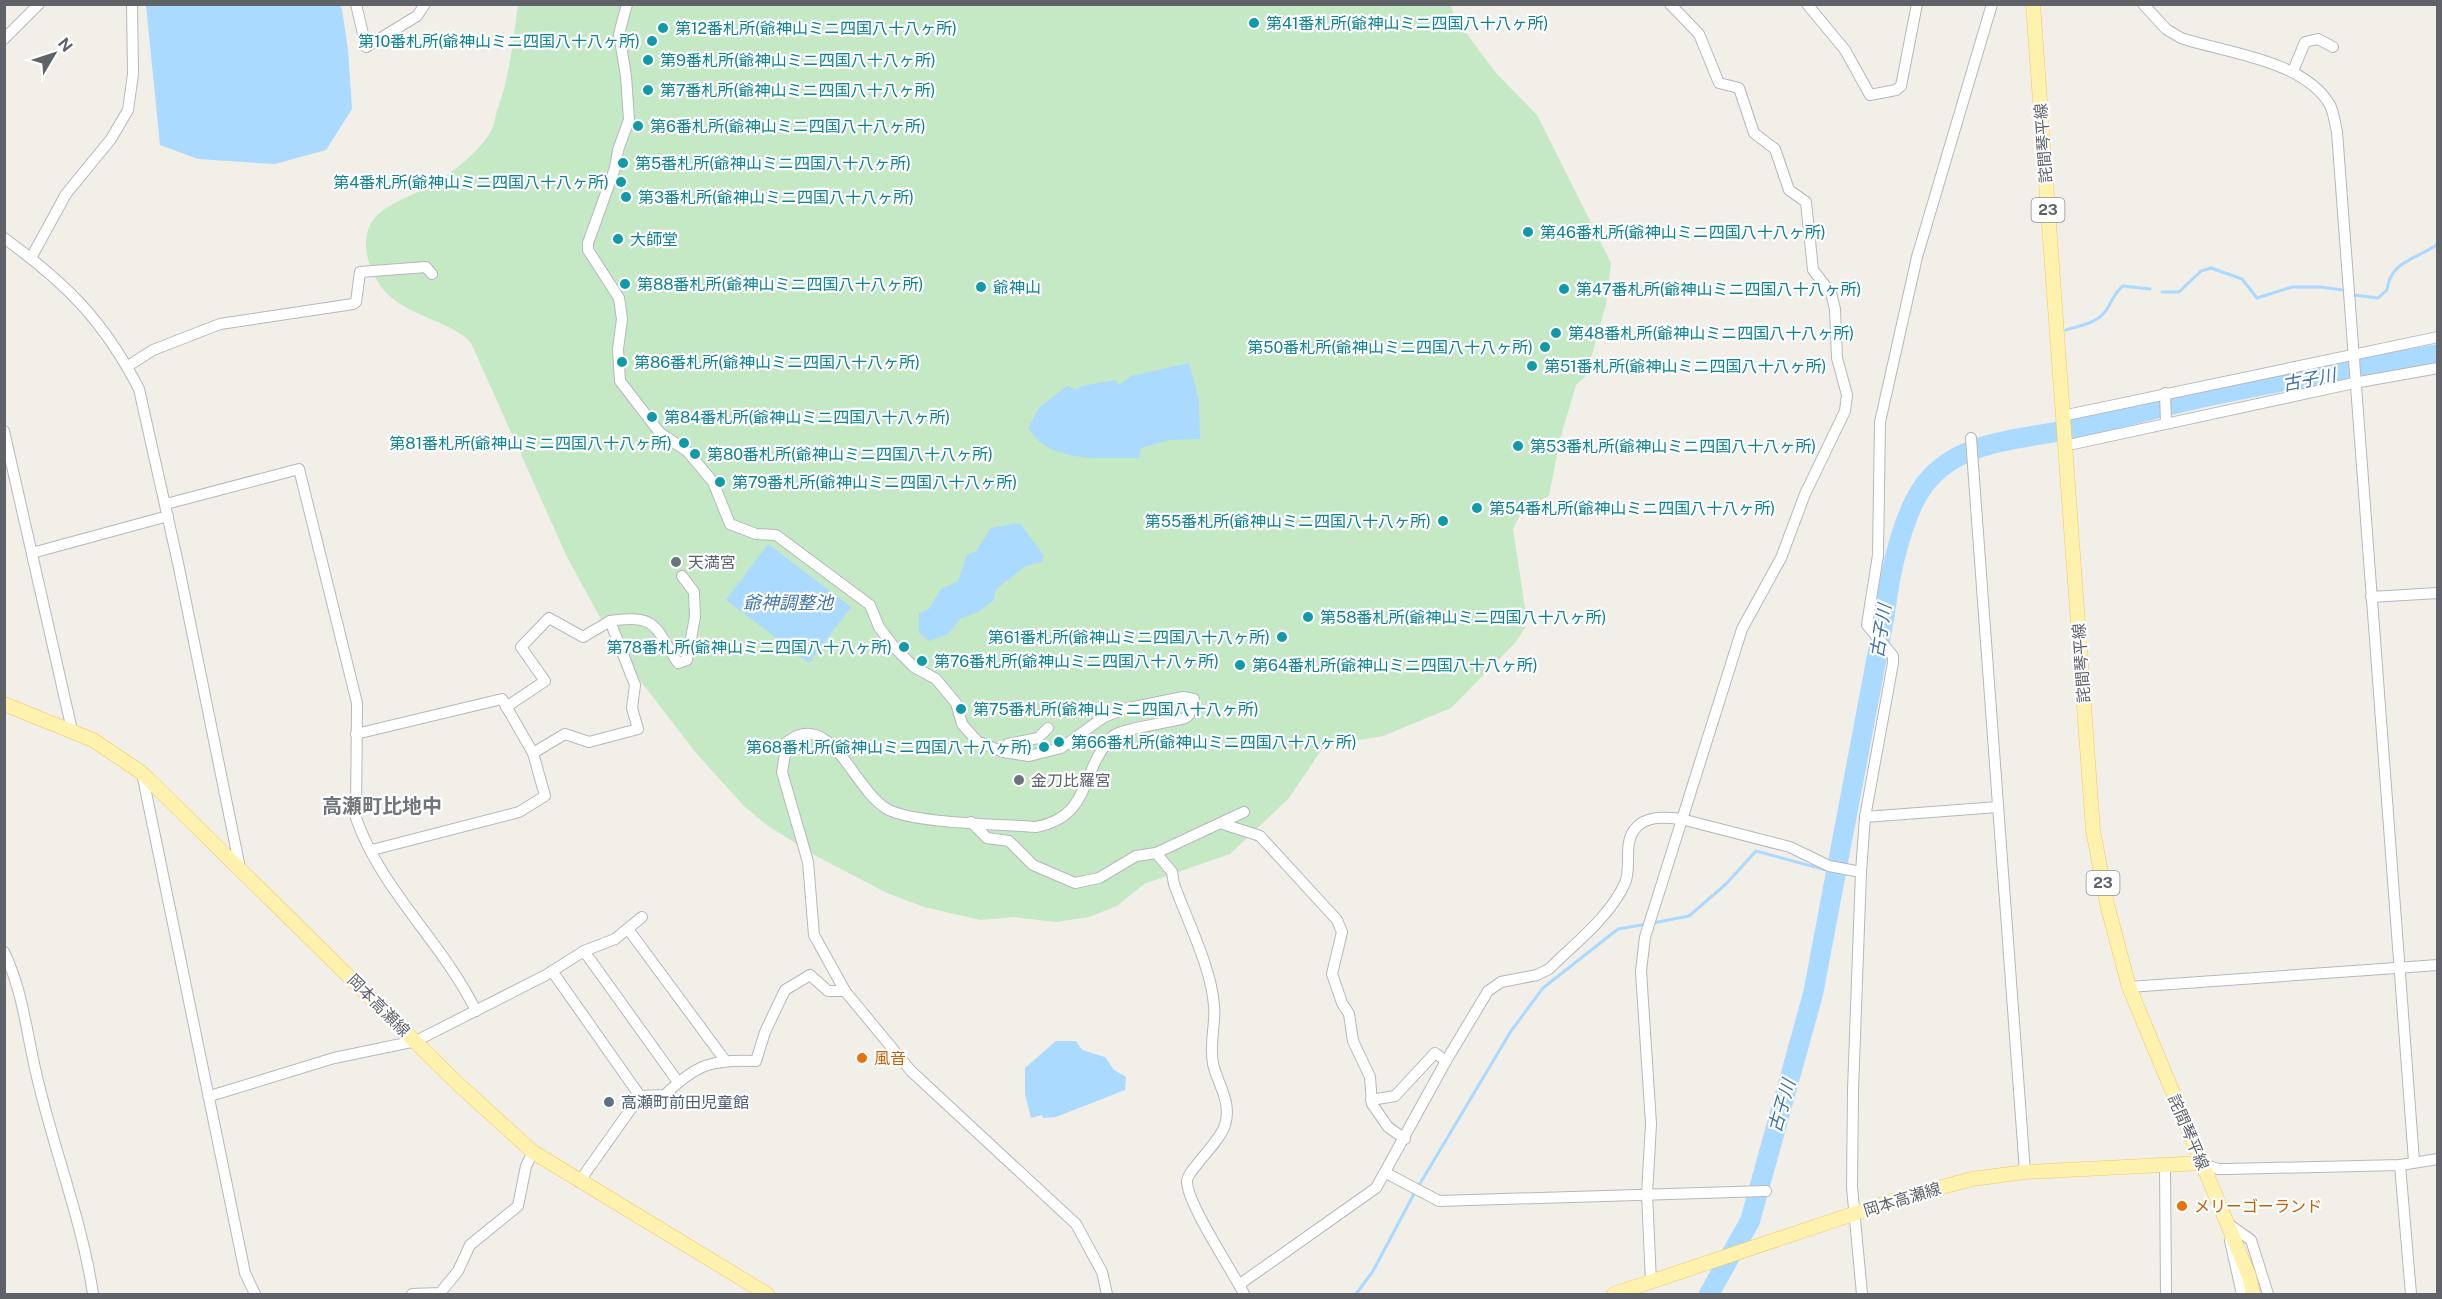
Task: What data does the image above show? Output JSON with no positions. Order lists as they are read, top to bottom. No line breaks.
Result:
{"streets":{"main road":["詫間琴平線","23","岡本高瀬線"]},"crossings":[["詫間琴平線","岡本高瀬線"]],"districts":["高瀬町比地中"],"water":["古子川","爺神調整池"],"places":["第41番札所(爺神山ミニ四国八十八ヶ所)","第12番札所(爺神山ミニ四国八十八ヶ所)","第10番札所(爺神山ミニ四国八十八ヶ所)","第9番札所(爺神山ミニ四国八十八ヶ所)","第7番札所(爺神山ミニ四国八十八ヶ所)","第6番札所(爺神山ミニ四国八十八ヶ所)","第5番札所(爺神山ミニ四国八十八ヶ所)","第4番札所(爺神山ミニ四国八十八ヶ所)","第3番札所(爺神山ミニ四国八十八ヶ所)","第46番札所(爺神山ミニ四国八十八ヶ所)","大師堂","第88番札所(爺神山ミニ四国八十八ヶ所)","爺神山","第47番札所(爺神山ミニ四国八十八ヶ所)","第48番札所(爺神山ミニ四国八十八ヶ所)","第50番札所(爺神山ミニ四国八十八ヶ所)","第86番札所(爺神山ミニ四国八十八ヶ所)","第51番札所(爺神山ミニ四国八十八ヶ所)","第84番札所(爺神山ミニ四国八十八ヶ所)","第81番札所(爺神山ミニ四国八十八ヶ所)","第53番札所(爺神山ミニ四国八十八ヶ所)","第80番札所(爺神山ミニ四国八十八ヶ所)","第79番札所(爺神山ミニ四国八十八ヶ所)","第54番札所(爺神山ミニ四国八十八ヶ所)","第55番札所(爺神山ミニ四国八十八ヶ所)","天満宮","第58番札所(爺神山ミニ四国八十八ヶ所)","第61番札所(爺神山ミニ四国八十八ヶ所)","第78番札所(爺神山ミニ四国八十八ヶ所)","第76番札所(爺神山ミニ四国八十八ヶ所)","第64番札所(爺神山ミニ四国八十八ヶ所)","第75番札所(爺神山ミニ四国八十八ヶ所)","第66番札所(爺神山ミニ四国八十八ヶ所)","第68番札所(爺神山ミニ四国八十八ヶ所)","金刀比羅宮","風音","高瀬町前田児童館","メリーゴーランド"],"north":"top right"}
